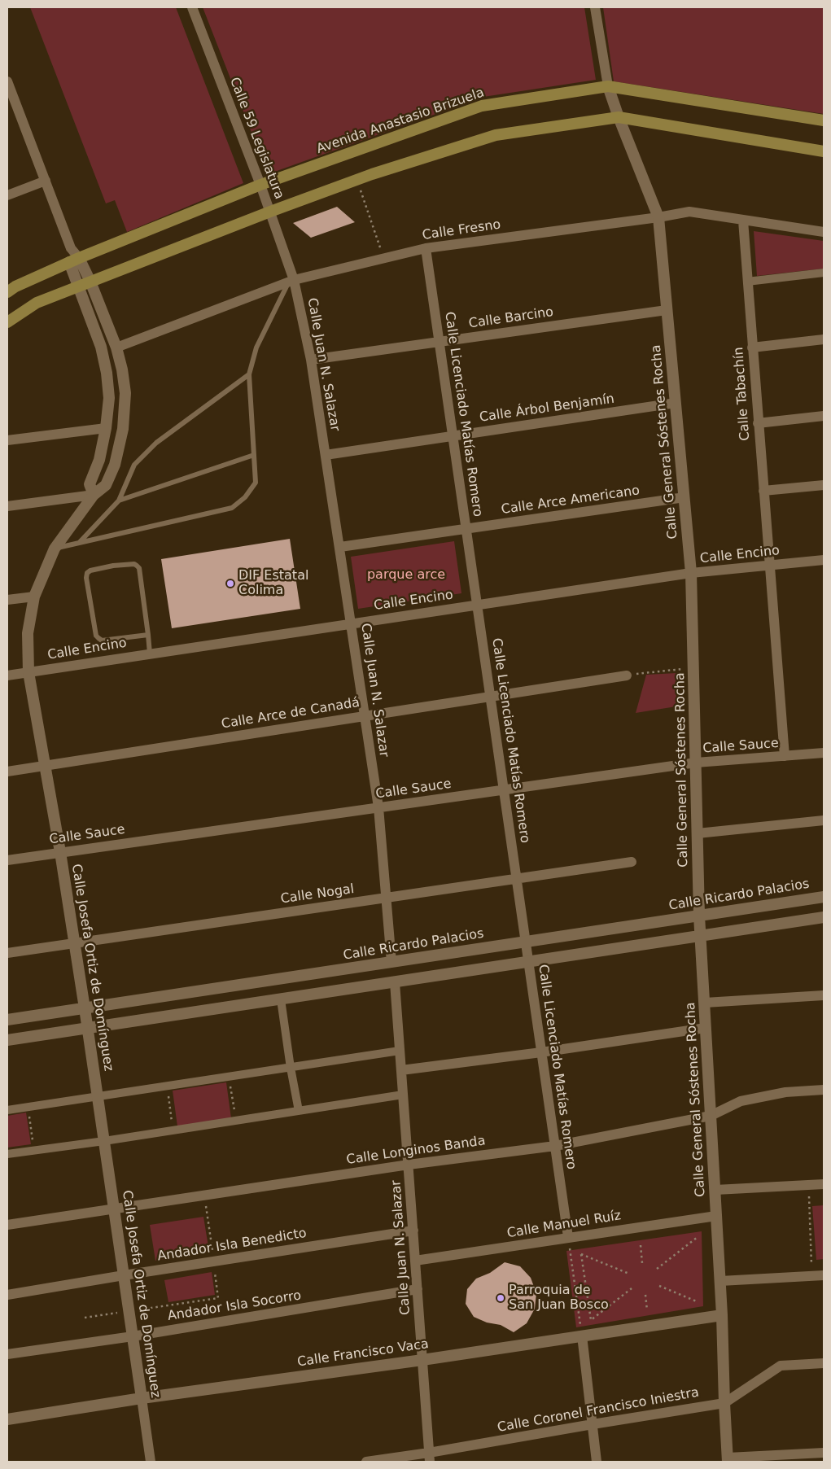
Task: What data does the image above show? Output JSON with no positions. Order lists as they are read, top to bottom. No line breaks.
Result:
{"streets":{"main road":["Avenida Anastasio Brizuela"],"street":["Calle 59 Legislatura","Calle Fresno","Calle Barcino","Calle Juan N. Salazar","Calle Tabachín","Calle Árbol Benjamín","Calle Licenciado Matías Romero","Calle General Sóstenes Rocha","Calle Arce Americano","Calle Encino","Calle Arce de Canadá","Calle Sauce","Calle Nogal","Calle Ricardo Palacios","Calle Josefa Ortiz de Domínguez","Calle Longinos Banda","Calle Manuel Ruíz","Andador Isla Benedicto","Andador Isla Socorro","Calle Francisco Vaca","Calle Coronel Francisco Iniestra"]},"crossings":[["Avenida Anastasio Brizuela","Calle 59 Legislatura"],["Avenida Anastasio Brizuela","Calle General Sóstenes Rocha"],["Avenida Anastasio Brizuela","Calle Josefa Ortiz de Domínguez"],["Calle 59 Legislatura","Calle Fresno"],["Calle 59 Legislatura","Calle Juan N. Salazar"],["Calle Fresno","Calle Juan N. Salazar"],["Calle Fresno","Calle Tabachín"],["Calle Fresno","Calle Licenciado Matías Romero"],["Calle Fresno","Calle General Sóstenes Rocha"],["Calle Fresno","Calle Josefa Ortiz de Domínguez"],["Calle Barcino","Calle Juan N. Salazar"],["Calle Barcino","Calle Licenciado Matías Romero"],["Calle Barcino","Calle General Sóstenes Rocha"],["Calle Juan N. Salazar","Calle Árbol Benjamín"],["Calle Juan N. Salazar","Calle Arce Americano"],["Calle Juan N. Salazar","Calle Encino"],["Calle Juan N. Salazar","Calle Arce de Canadá"],["Calle Juan N. Salazar","Calle Sauce"],["Calle Juan N. Salazar","Calle Nogal"],["Calle Juan N. Salazar","Calle Ricardo Palacios"],["Calle Juan N. Salazar","Calle Longinos Banda"],["Calle Juan N. Salazar","Calle Manuel Ruíz"],["Calle Juan N. Salazar","Andador Isla Benedicto"],["Calle Juan N. Salazar","Andador Isla Socorro"],["Calle Juan N. Salazar","Calle Francisco Vaca"],["Calle Juan N. Salazar","Calle Coronel Francisco Iniestra"],["Calle Tabachín","Calle Encino"],["Calle Tabachín","Calle Sauce"],["Calle Árbol Benjamín","Calle Licenciado Matías Romero"],["Calle Árbol Benjamín","Calle General Sóstenes Rocha"],["Calle Licenciado Matías Romero","Calle Arce Americano"],["Calle Licenciado Matías Romero","Calle Encino"],["Calle Licenciado Matías Romero","Calle Arce de Canadá"],["Calle Licenciado Matías Romero","Calle Sauce"],["Calle Licenciado Matías Romero","Calle Nogal"],["Calle Licenciado Matías Romero","Calle Ricardo Palacios"],["Calle Licenciado Matías Romero","Calle Longinos Banda"],["Calle Licenciado Matías Romero","Calle Manuel Ruíz"],["Calle General Sóstenes Rocha","Calle Arce Americano"],["Calle General Sóstenes Rocha","Calle Encino"],["Calle General Sóstenes Rocha","Calle Sauce"],["Calle General Sóstenes Rocha","Calle Ricardo Palacios"],["Calle General Sóstenes Rocha","Calle Longinos Banda"],["Calle General Sóstenes Rocha","Calle Manuel Ruíz"],["Calle General Sóstenes Rocha","Calle Francisco Vaca"],["Calle General Sóstenes Rocha","Calle Coronel Francisco Iniestra"],["Calle Encino","Calle Josefa Ortiz de Domínguez"],["Calle Arce de Canadá","Calle Josefa Ortiz de Domínguez"],["Calle Sauce","Calle Josefa Ortiz de Domínguez"],["Calle Nogal","Calle Josefa Ortiz de Domínguez"],["Calle Ricardo Palacios","Calle Josefa Ortiz de Domínguez"],["Calle Josefa Ortiz de Domínguez","Calle Longinos Banda"],["Calle Josefa Ortiz de Domínguez","Andador Isla Benedicto"],["Calle Josefa Ortiz de Domínguez","Andador Isla Socorro"],["Calle Josefa Ortiz de Domínguez","Calle Francisco Vaca"]],"parks":["parque arce"],"places":["DIF Estatal Colima","Parroquia de San Juan Bosco"]}
